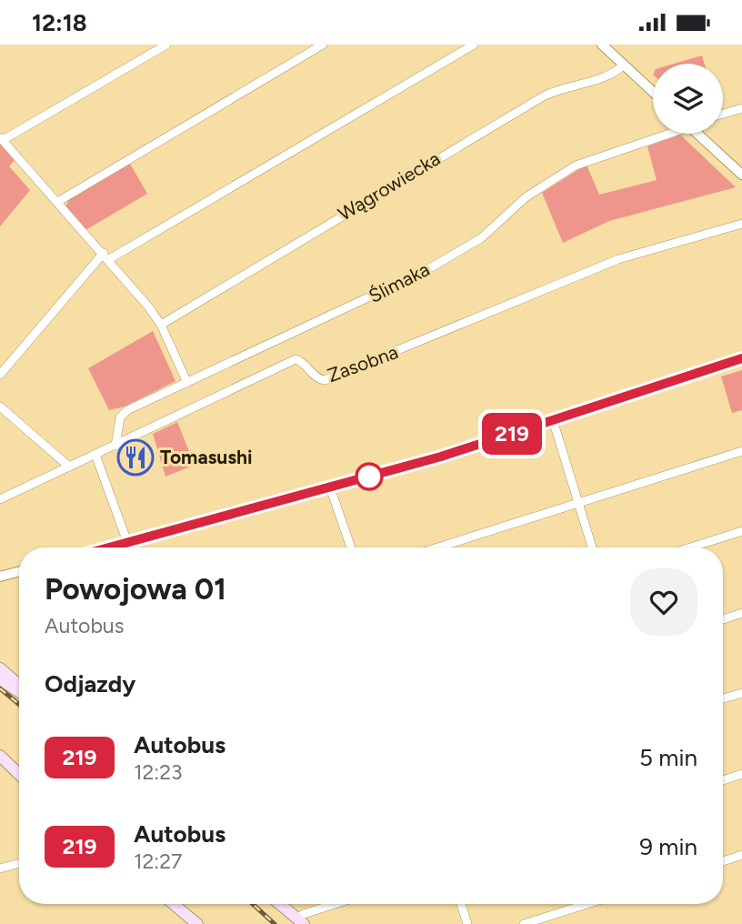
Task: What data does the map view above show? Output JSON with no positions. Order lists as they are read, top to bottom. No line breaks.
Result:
{"streets":{"street":["Wągrowiecka","Ślimaka","Zasobna"]},"crossings":[["Ślimaka","Zasobna"]],"places":{"restaurant":["Tomasushi"]},"lines":["bus line 219"],"page":{"status":"12:18","on_map":"219","heading":[["Powojowa 01","Autobus"],"Odjazdy"],"list":[{"mark":"219","name":"Autobus","note":"12:23","value":"5 min"},{"mark":"219","name":"Autobus","note":"12:27","value":"9 min"}]}}
